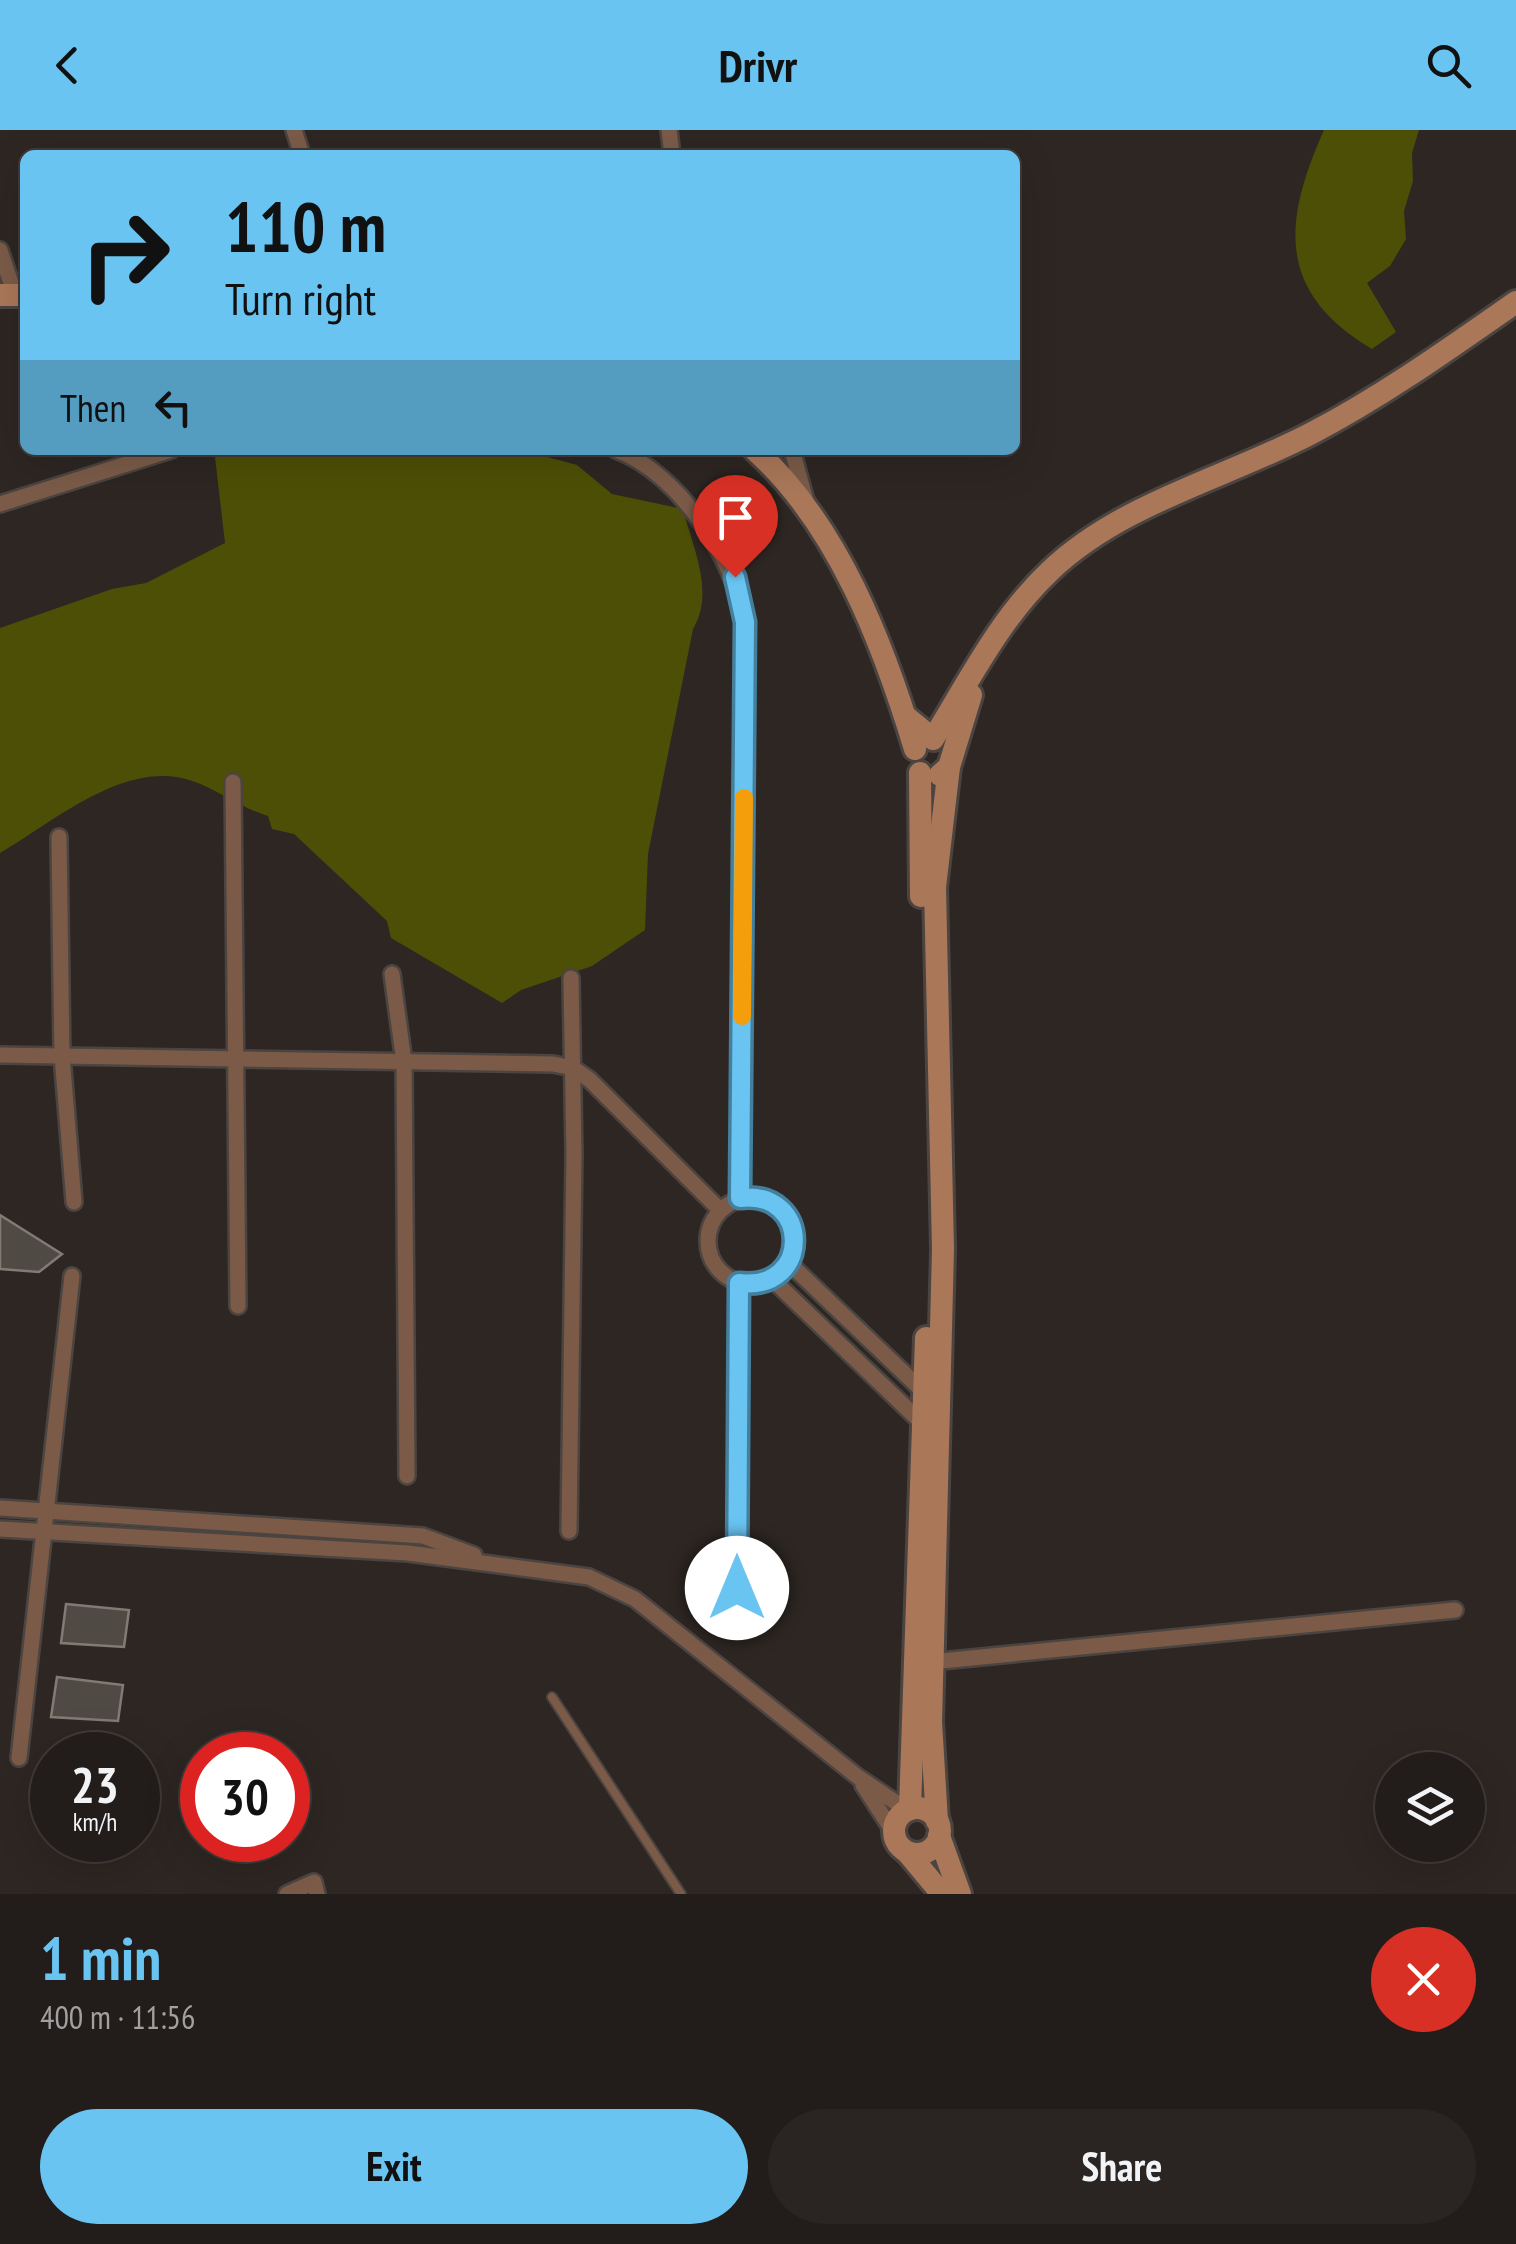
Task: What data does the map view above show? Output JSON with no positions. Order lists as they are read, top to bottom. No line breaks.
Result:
{"page":{"header":"Drivr","turn":["110 m","Turn right"],"then":"Then","speed":"23 km/h","limit":"30","heading":["1 min","400 m · 11:56"],"buttons":["Exit","Share"]}}
